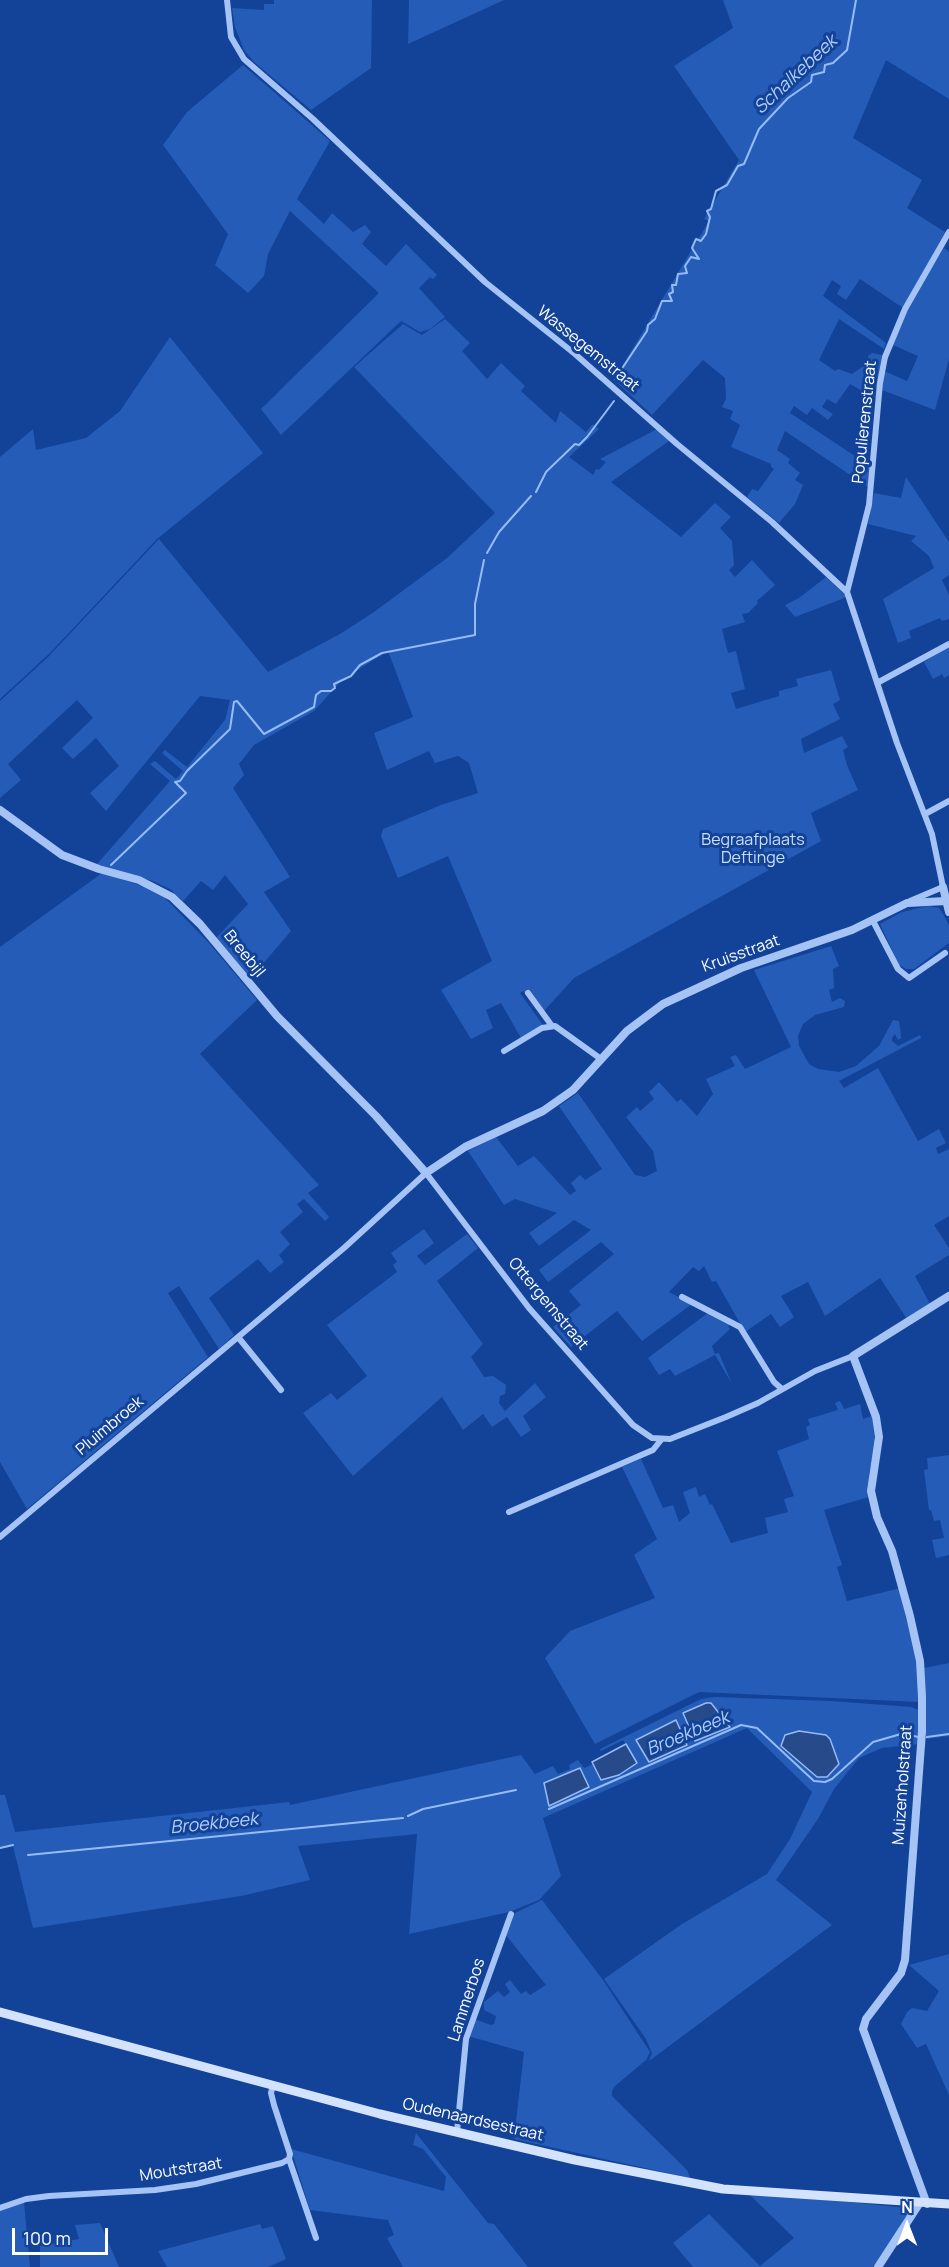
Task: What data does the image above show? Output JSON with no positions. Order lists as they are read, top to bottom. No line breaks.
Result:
{"streets":{"main road":["Oudenaardsestraat"],"street":["Wassegemstraat","Populierenstraat","Breebijl","Kruisstraat","Ottergemstraat","Pluimbroek","Muizenholstraat","Lammerbos","Moutstraat"]},"crossings":[["Wassegemstraat","Populierenstraat"],["Wassegemstraat","Kruisstraat"],["Breebijl","Kruisstraat"],["Breebijl","Ottergemstraat"],["Breebijl","Pluimbroek"],["Kruisstraat","Ottergemstraat"],["Kruisstraat","Pluimbroek"],["Ottergemstraat","Pluimbroek"],["Muizenholstraat","Oudenaardsestraat"],["Lammerbos","Oudenaardsestraat"]],"water":["Schalkebeek","Broekbeek"],"parks":["Begraafplaats Deftinge"],"scale_bar":"100 m","north":"top"}
